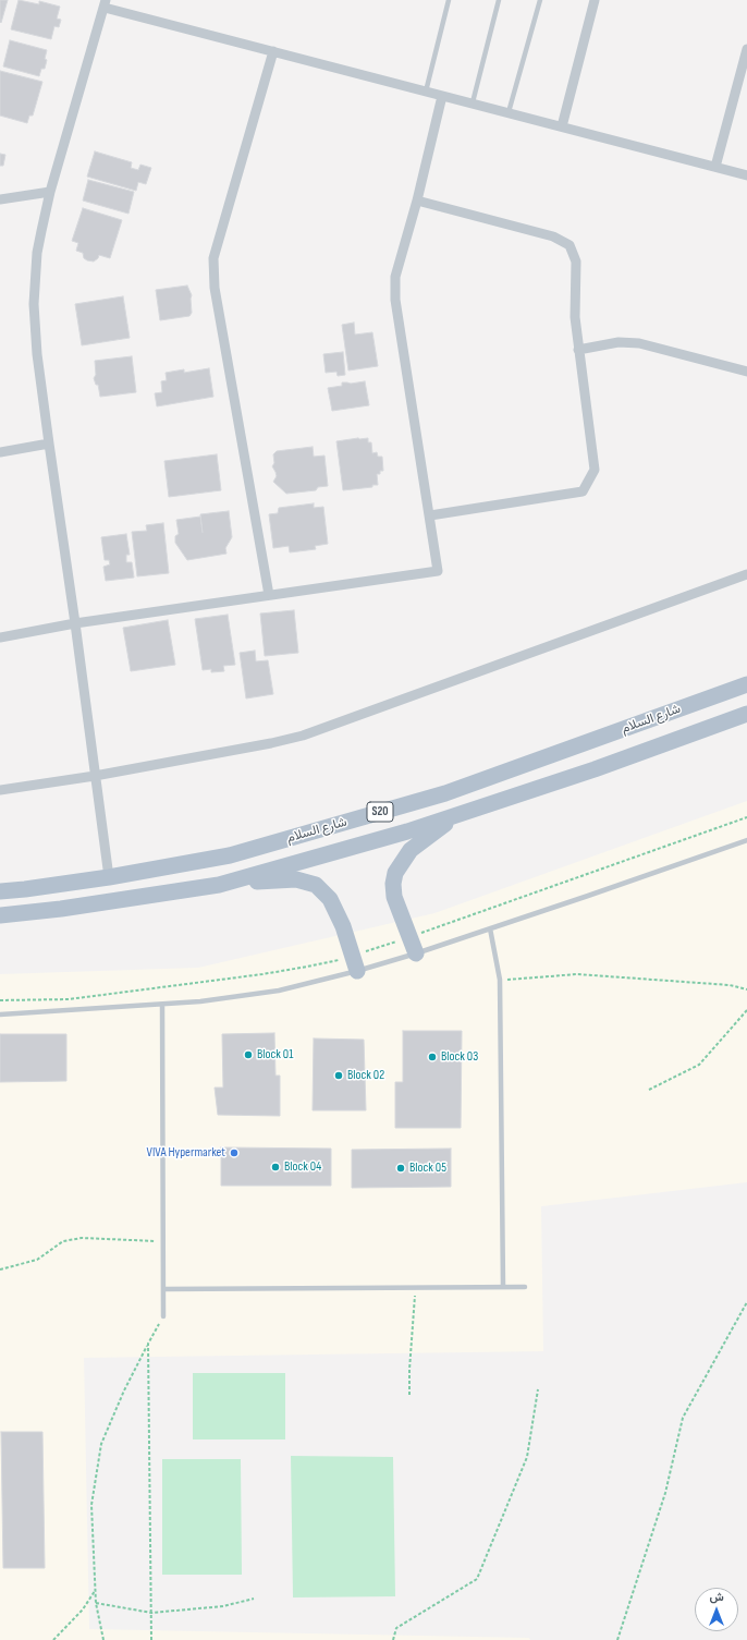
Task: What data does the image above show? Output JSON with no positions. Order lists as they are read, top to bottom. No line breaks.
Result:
{"streets":{"main road":["شارع السلام","S20"]},"places":["Block 01","Block 03","Block 02","VIVA Hypermarket","Block 04","Block 05"],"north":"top"}
